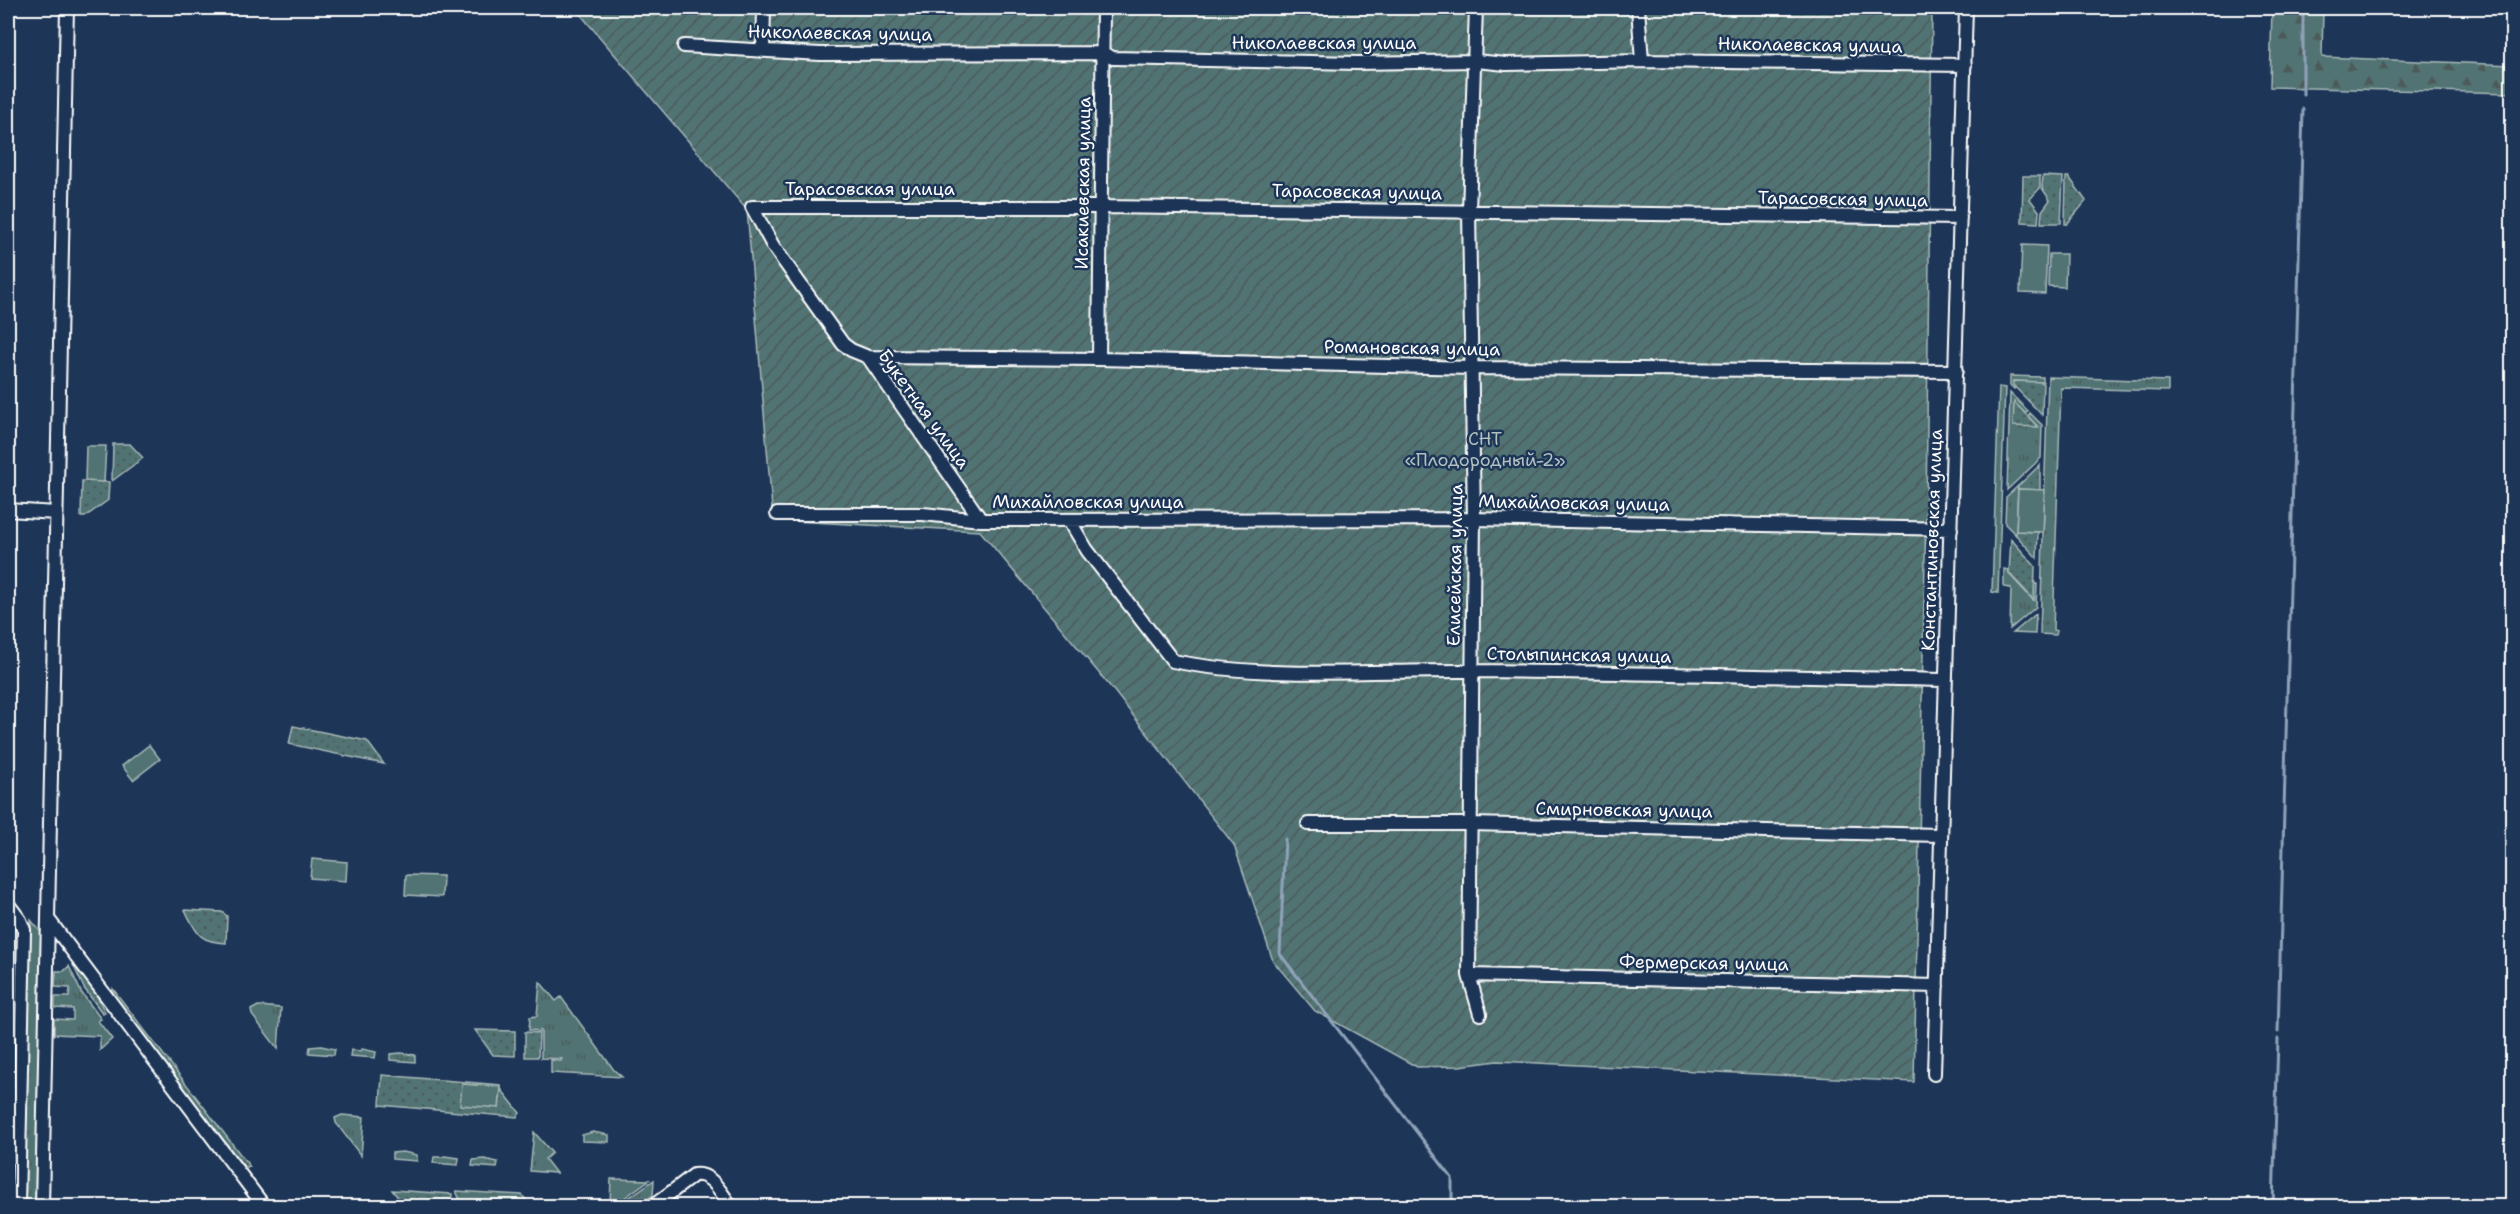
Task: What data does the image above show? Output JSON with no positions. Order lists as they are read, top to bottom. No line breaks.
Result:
{"streets":{"street":["Николаевская улица","Исакиевская улица","Тарасовская улица","Романовская улица","Букетная улица","Михайловская улица","Константиновская улица","Елисейская улица","Столыпинская улица","Смирновская улица","Фермерская улица"]},"crossings":[["Николаевская улица","Исакиевская улица"],["Николаевская улица","Константиновская улица"],["Николаевская улица","Елисейская улица"],["Исакиевская улица","Тарасовская улица"],["Исакиевская улица","Романовская улица"],["Тарасовская улица","Букетная улица"],["Тарасовская улица","Константиновская улица"],["Тарасовская улица","Елисейская улица"],["Романовская улица","Букетная улица"],["Романовская улица","Константиновская улица"],["Романовская улица","Елисейская улица"],["Букетная улица","Михайловская улица"],["Михайловская улица","Константиновская улица"],["Михайловская улица","Елисейская улица"],["Михайловская улица","Столыпинская улица"],["Константиновская улица","Столыпинская улица"],["Константиновская улица","Смирновская улица"],["Константиновская улица","Фермерская улица"],["Елисейская улица","Столыпинская улица"],["Елисейская улица","Смирновская улица"],["Елисейская улица","Фермерская улица"]],"parks":["СНТ «Плодородный-2»"]}
